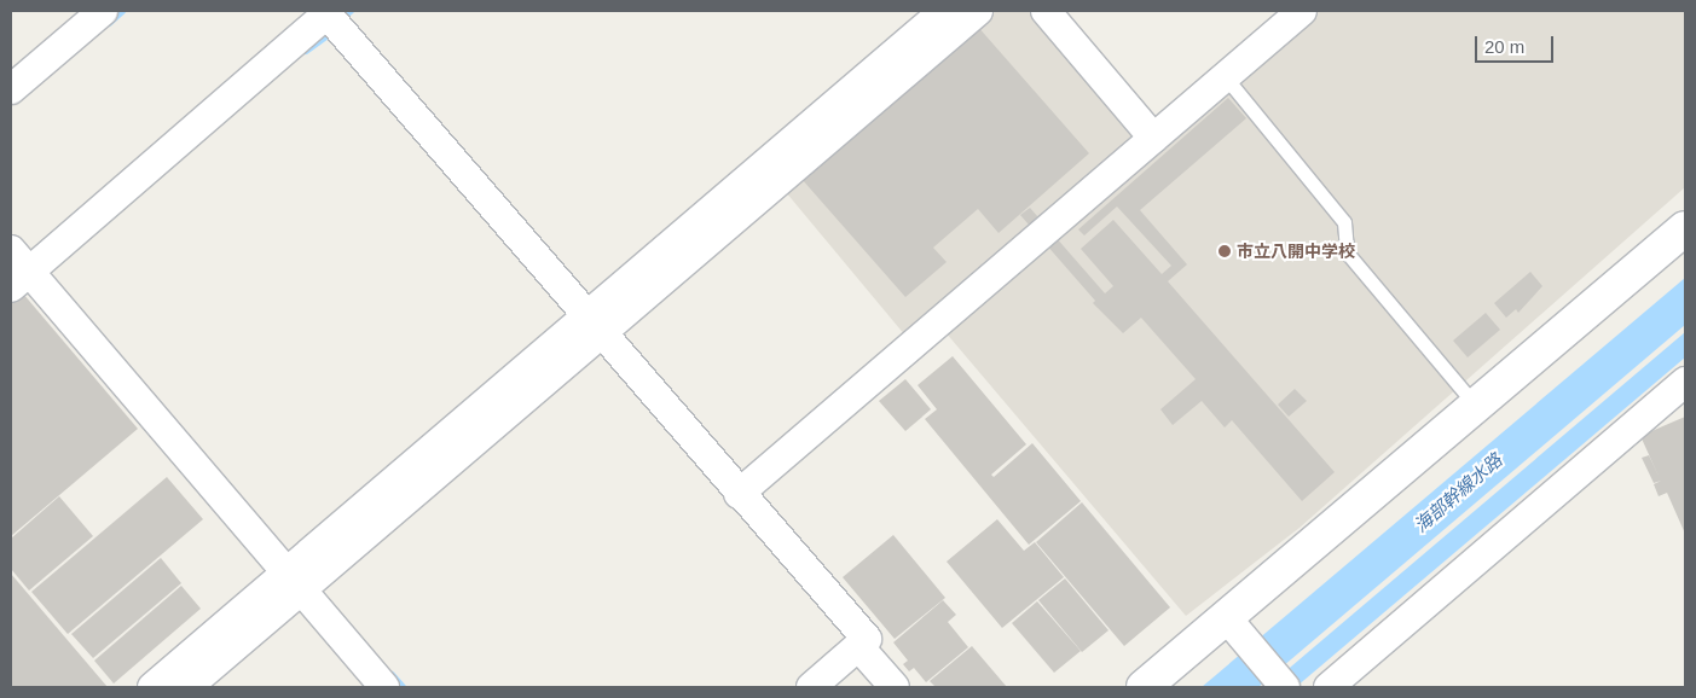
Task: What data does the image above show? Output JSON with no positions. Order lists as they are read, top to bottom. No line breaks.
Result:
{"water":["海部幹線水路"],"places":["市立八開中学校"],"scale_bar":"20 m"}
